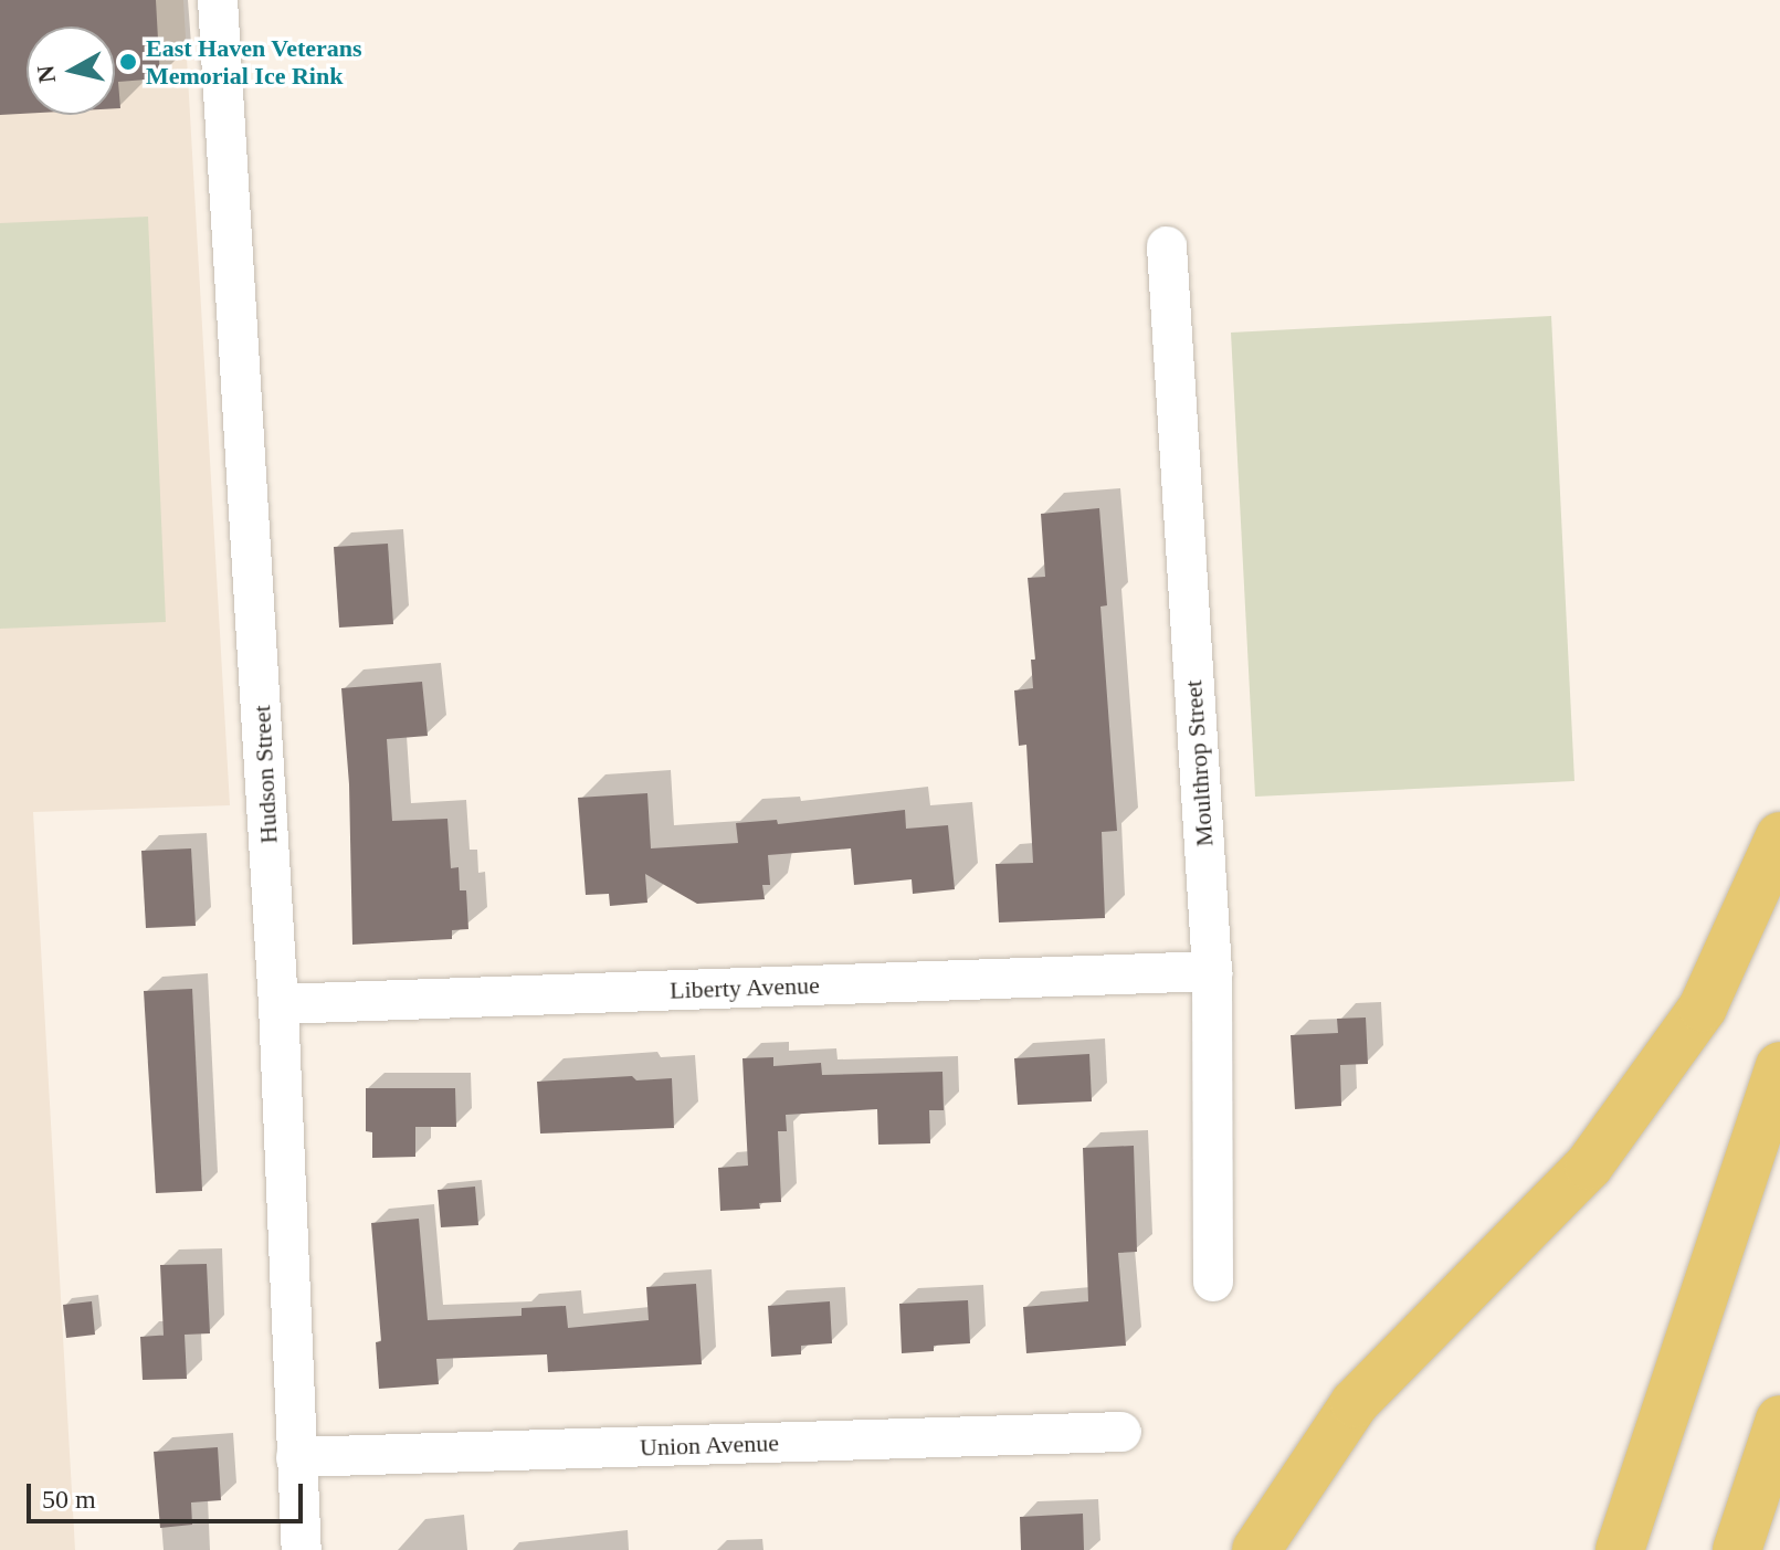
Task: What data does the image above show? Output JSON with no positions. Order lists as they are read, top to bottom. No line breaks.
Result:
{"streets":{"street":["Moulthrop Street","Hudson Street","Liberty Avenue","Union Avenue"]},"crossings":[["Moulthrop Street","Liberty Avenue"],["Hudson Street","Liberty Avenue"],["Hudson Street","Union Avenue"]],"places":["East Haven Veterans Memorial Ice Rink"],"scale_bar":"50 m","north":"left"}
